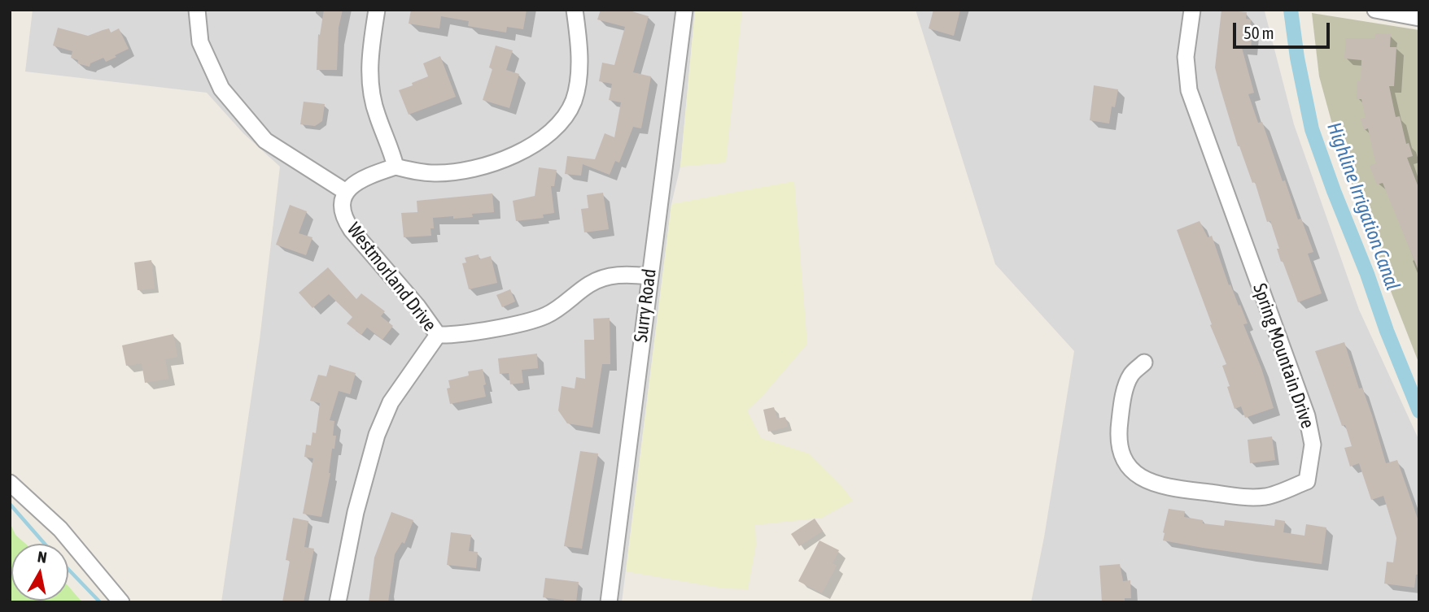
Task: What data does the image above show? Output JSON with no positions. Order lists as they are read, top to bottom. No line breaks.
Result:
{"streets":{"street":["Westmorland Drive","Surry Road","Spring Mountain Drive"]},"water":["Highline Irrigation Canal"],"scale_bar":"50 m","north":"top"}
